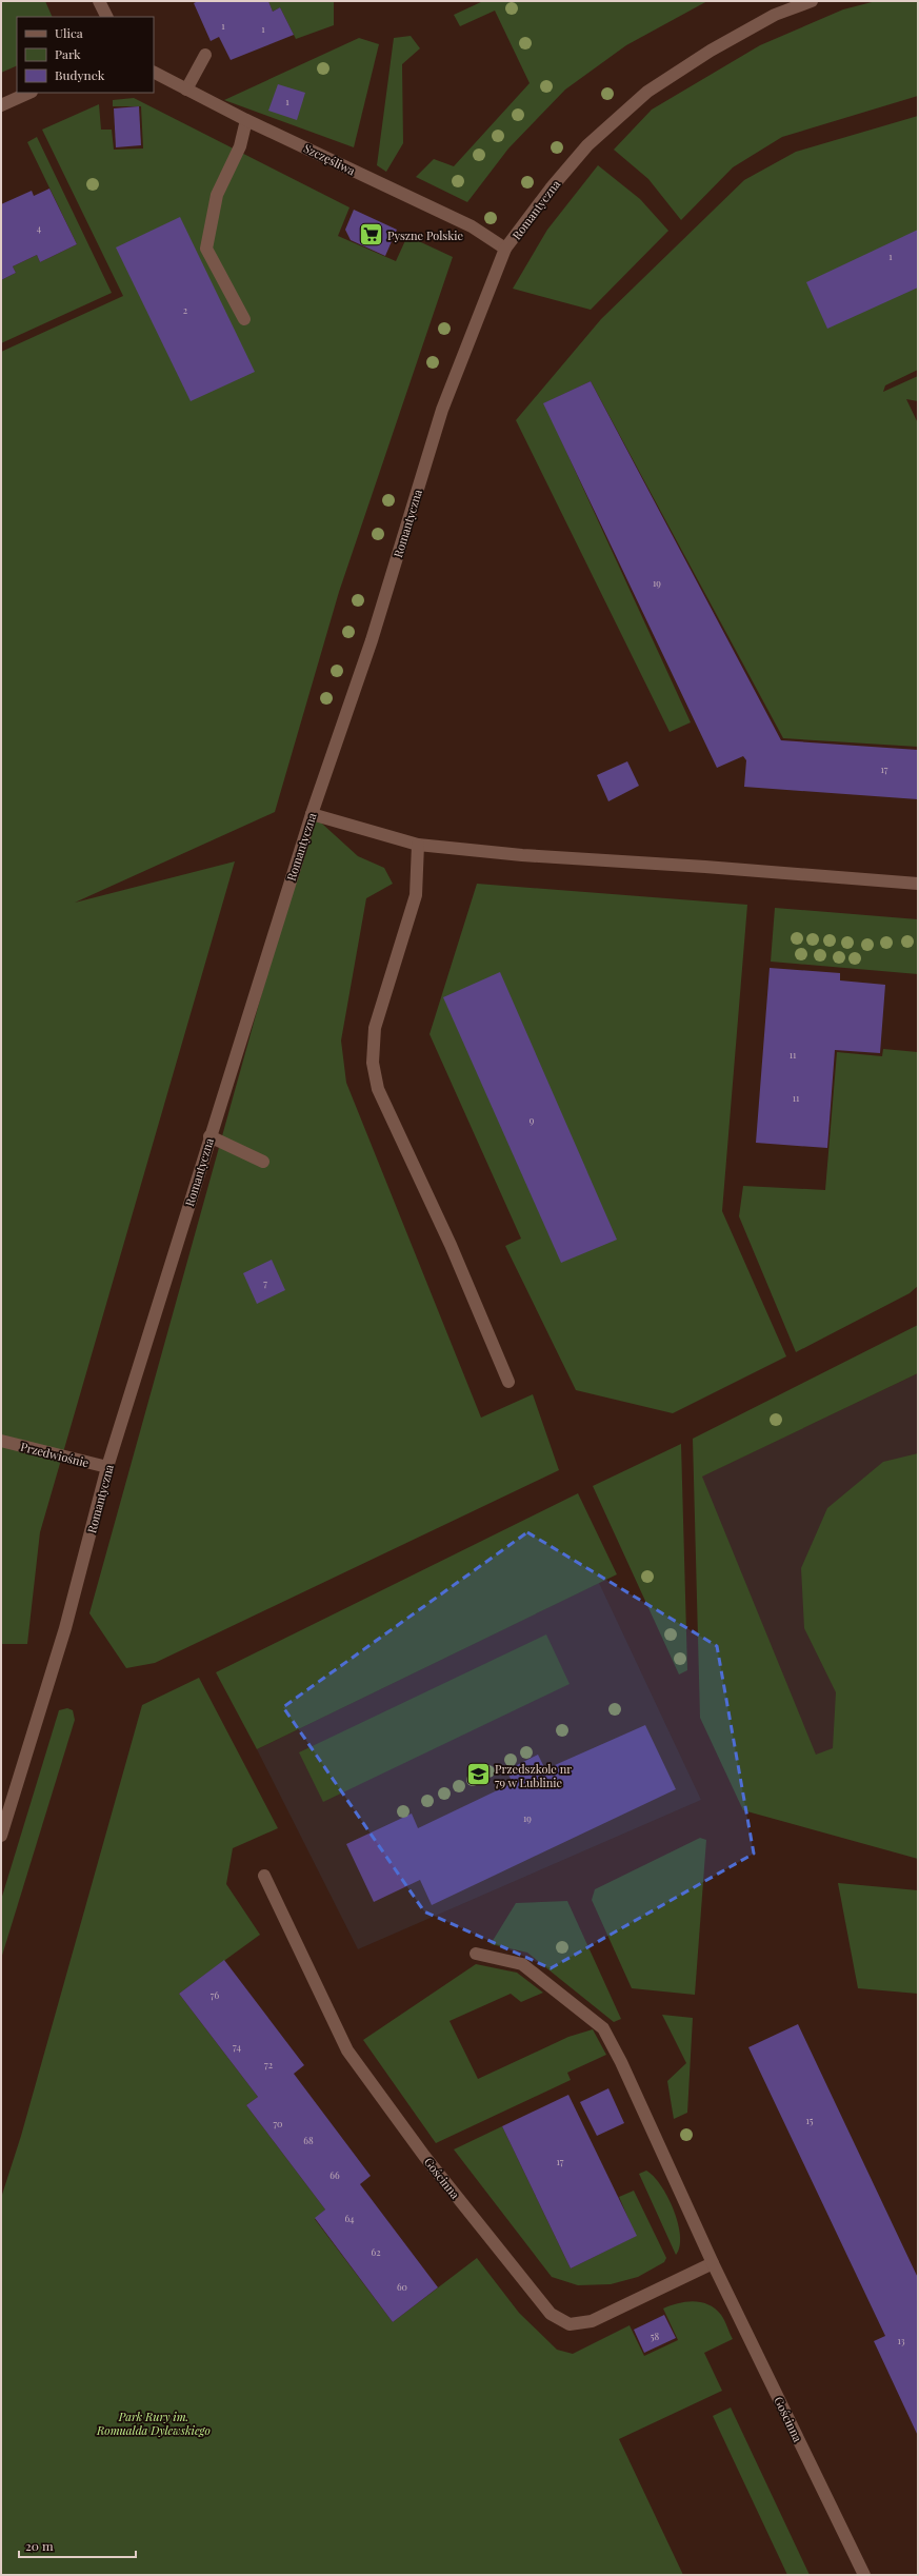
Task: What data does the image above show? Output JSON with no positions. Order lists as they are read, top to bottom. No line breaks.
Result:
{"streets":{"street":["Szczęśliwa","Romantyczna","Przedwiośnie","Gościnna"]},"crossings":[["Szczęśliwa","Romantyczna"],["Romantyczna","Przedwiośnie"]],"parks":["Park Rury im. Romualda Dylewskiego"],"places":{"supermarket":["Pyszne Polskie"],"school or university":["Przedszkole nr 79 w Lublinie"]},"house_numbers":["1","1","1","4","1","2","19","17","11","11","9","7","19","76","74","72","15","70","68","17","66","64","62","60","58","13"],"legend":["Ulica","Park","Budynek"],"scale_bar":"20 m"}
